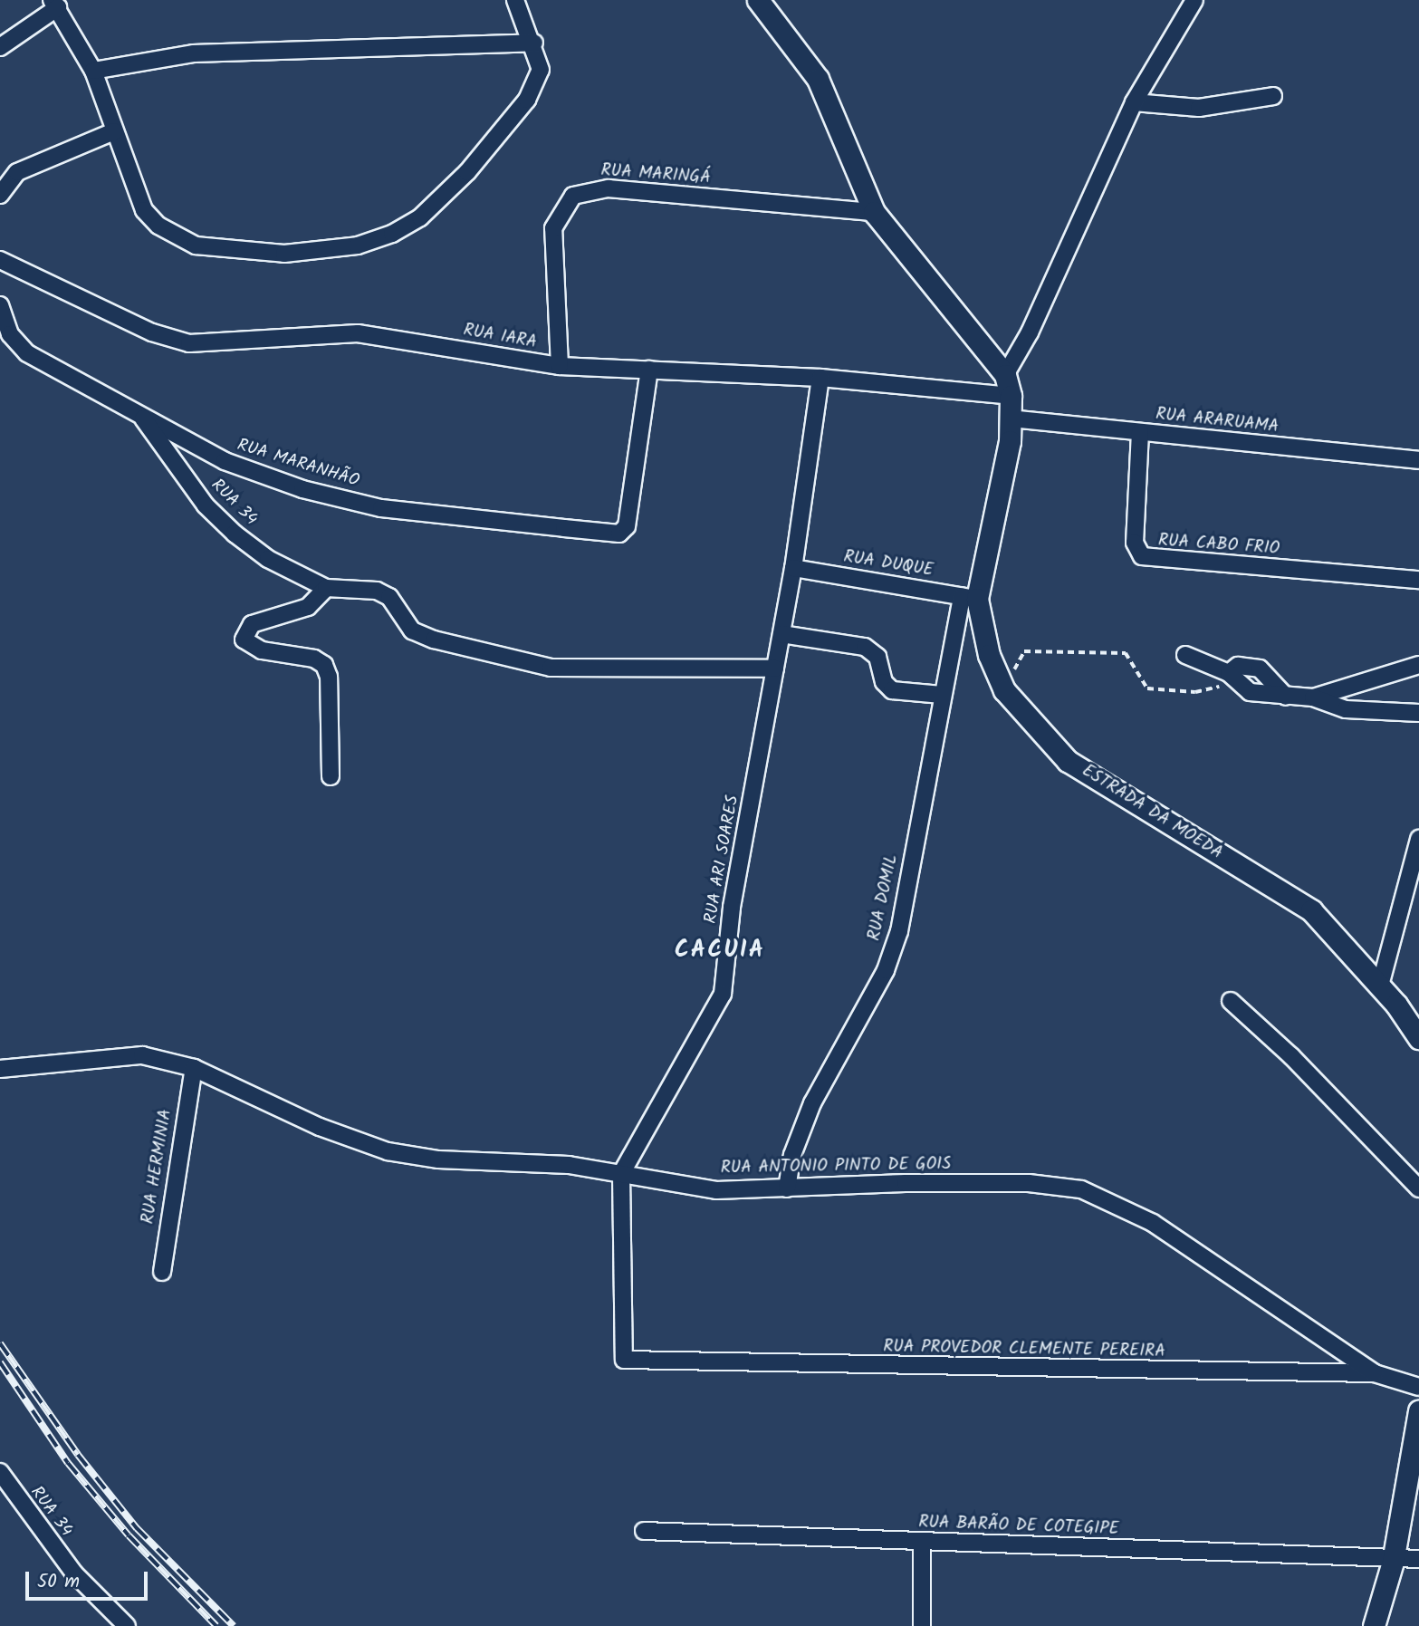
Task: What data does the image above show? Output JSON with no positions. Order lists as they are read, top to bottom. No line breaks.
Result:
{"streets":{"main road":["ESTRADA DA MOEDA"],"street":["RUA MARINGÁ","RUA IARA","RUA ARARUAMA","RUA MARANHÃO","RUA 34","RUA CABO FRIO","RUA DUQUE","RUA ARI SOARES","RUA DOMIL","RUA HERMINIA","RUA ANTONIO PINTO DE GOIS","RUA PROVEDOR CLEMENTE PEREIRA","RUA BARÃO DE COTEGIPE"]},"crossings":[["RUA MARINGÁ","RUA IARA"],["RUA IARA","RUA MARANHÃO"],["RUA IARA","RUA ARI SOARES"],["RUA ARARUAMA","RUA CABO FRIO"],["RUA MARANHÃO","RUA 34"],["RUA DUQUE","ESTRADA DA MOEDA"],["RUA DUQUE","RUA ARI SOARES"],["RUA DUQUE","RUA DOMIL"],["ESTRADA DA MOEDA","RUA DOMIL"],["RUA ARI SOARES","RUA ANTONIO PINTO DE GOIS"],["RUA ARI SOARES","RUA PROVEDOR CLEMENTE PEREIRA"],["RUA DOMIL","RUA ANTONIO PINTO DE GOIS"],["RUA HERMINIA","RUA ANTONIO PINTO DE GOIS"],["RUA ANTONIO PINTO DE GOIS","RUA PROVEDOR CLEMENTE PEREIRA"]],"districts":["CACUIA"],"scale_bar":"50 m"}
